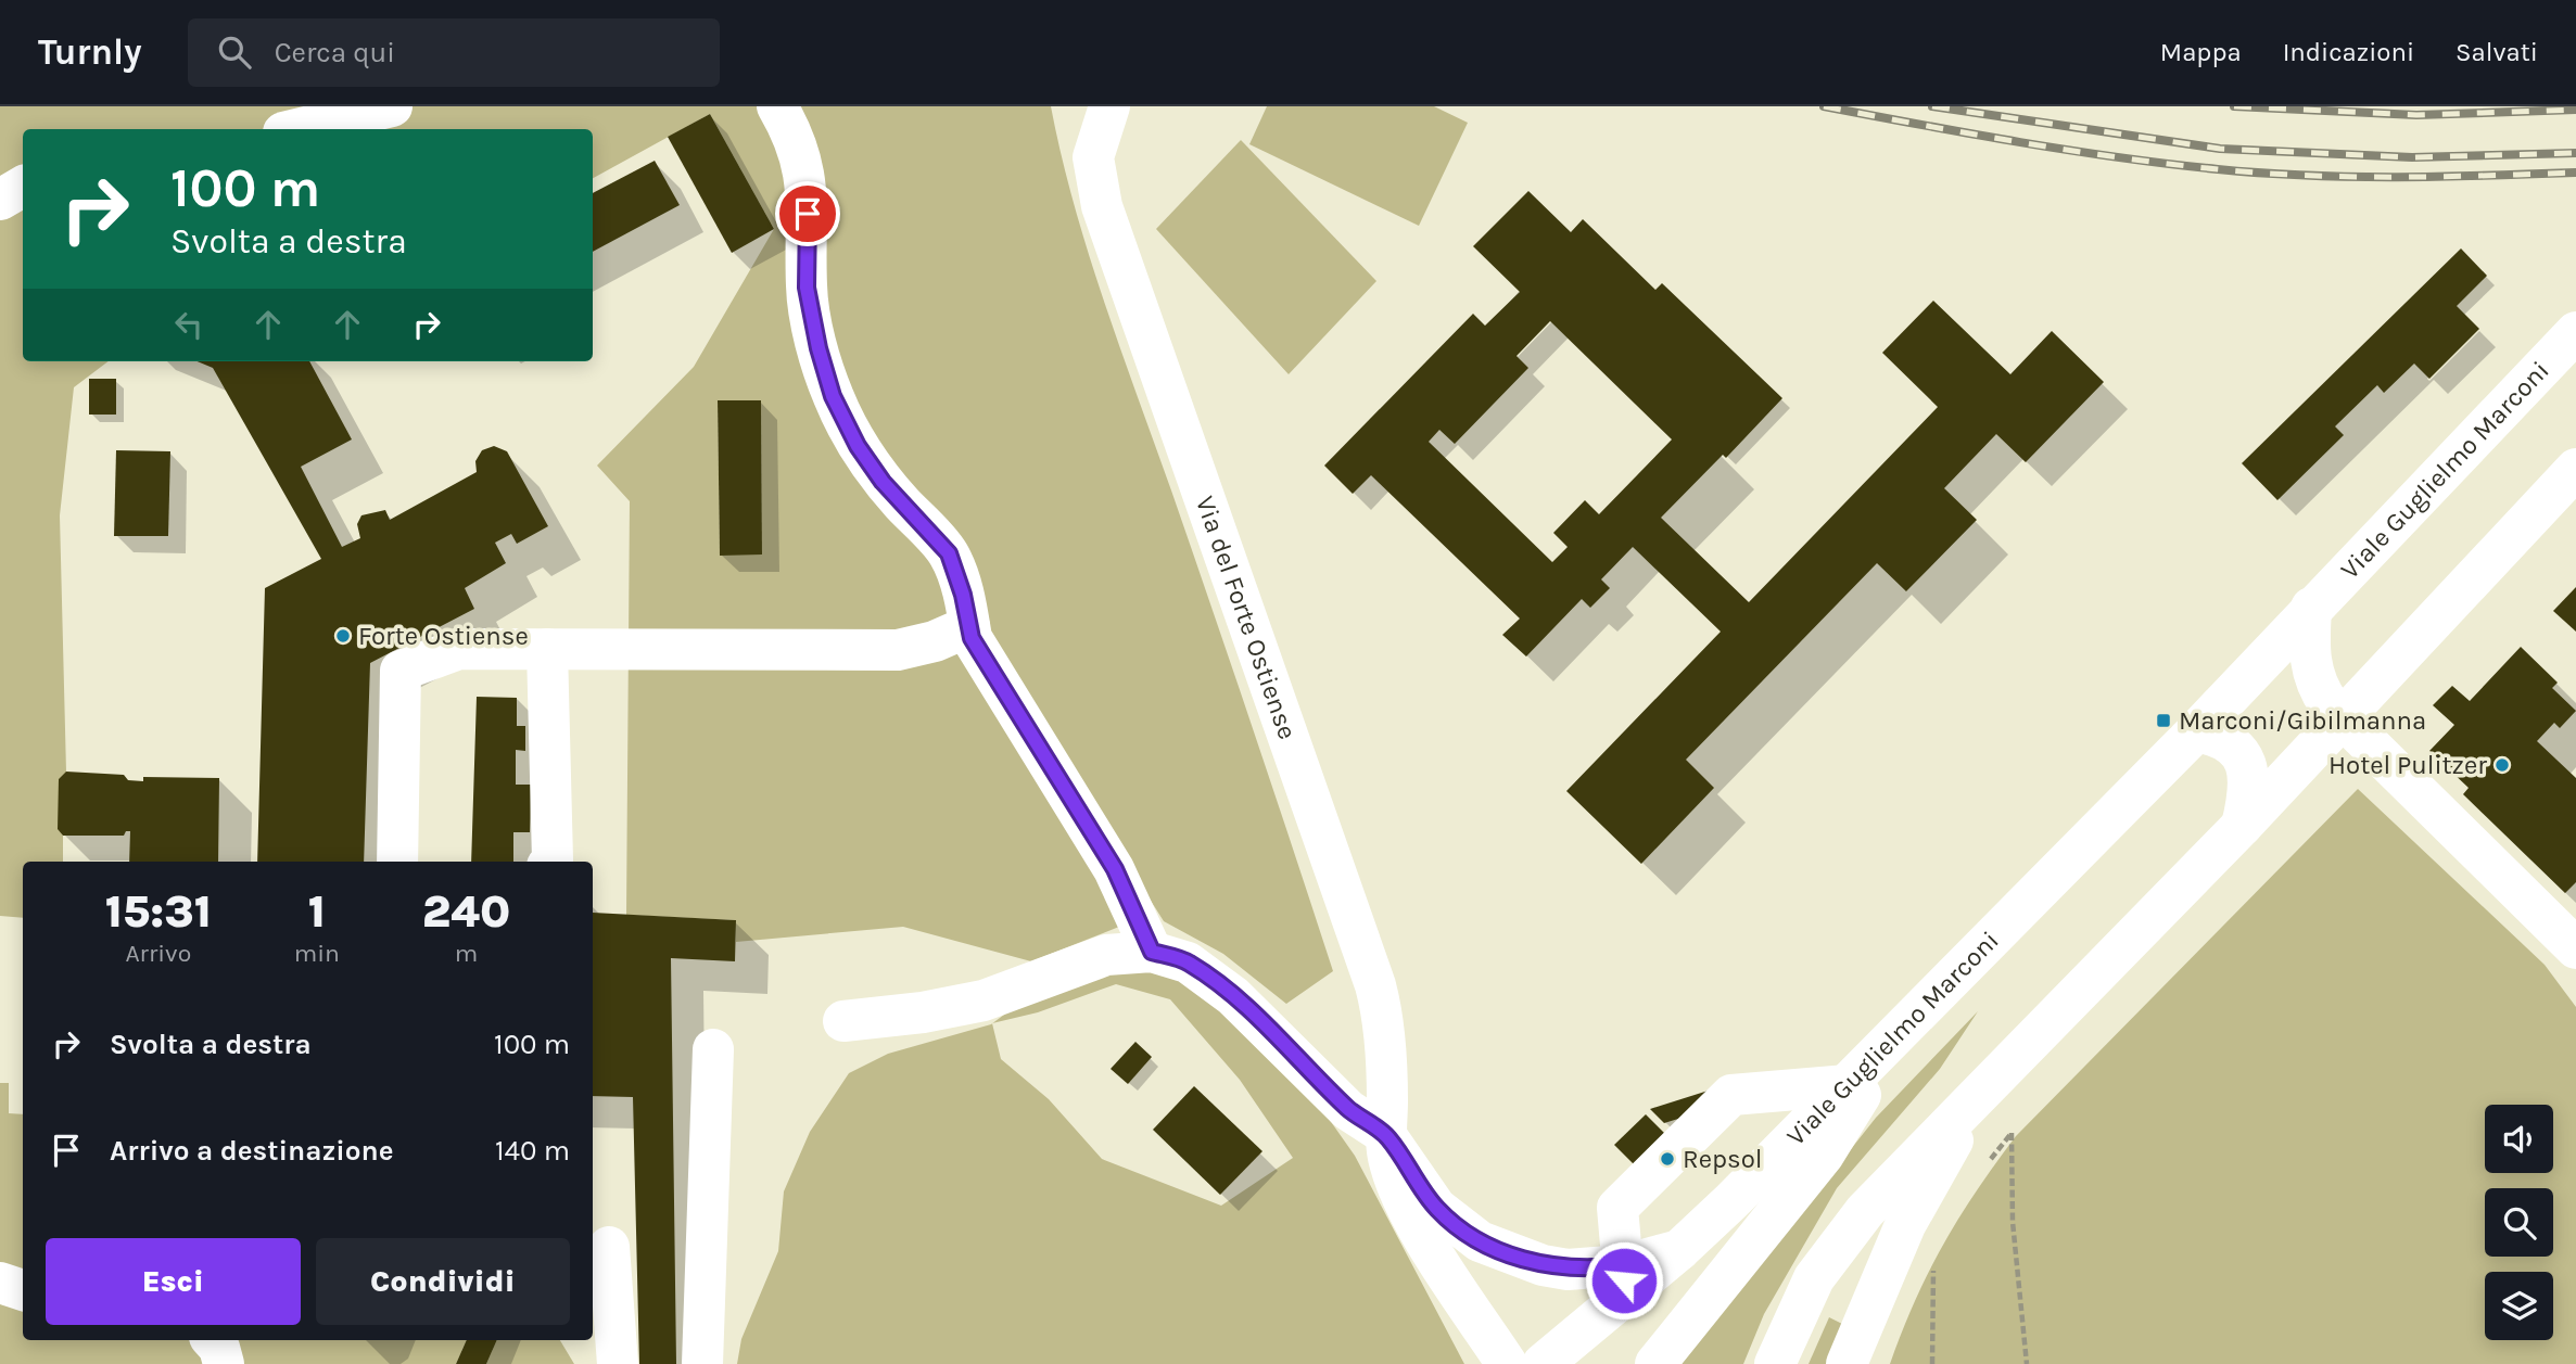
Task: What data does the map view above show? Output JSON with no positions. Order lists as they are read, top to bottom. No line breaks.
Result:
{"streets":{"main road":["Viale Guglielmo Marconi","Via del Forte Ostiense"]},"places":{"other":["Forte Ostiense","Hotel Pulitzer","Repsol"],"transit":["Marconi/Gibilmanna"]},"page":{"header":"Turnly","search":"Cerca qui","nav":["Mappa","Indicazioni","Salvati"],"turn":["100 m","Svolta a destra"],"eta":["15:31","Arrivo","1","min","240","m"],"list":[{"name":"Svolta a destra","value":"100 m"},{"name":"Arrivo a destinazione","value":"140 m"}],"buttons":["Esci","Condividi"]}}
